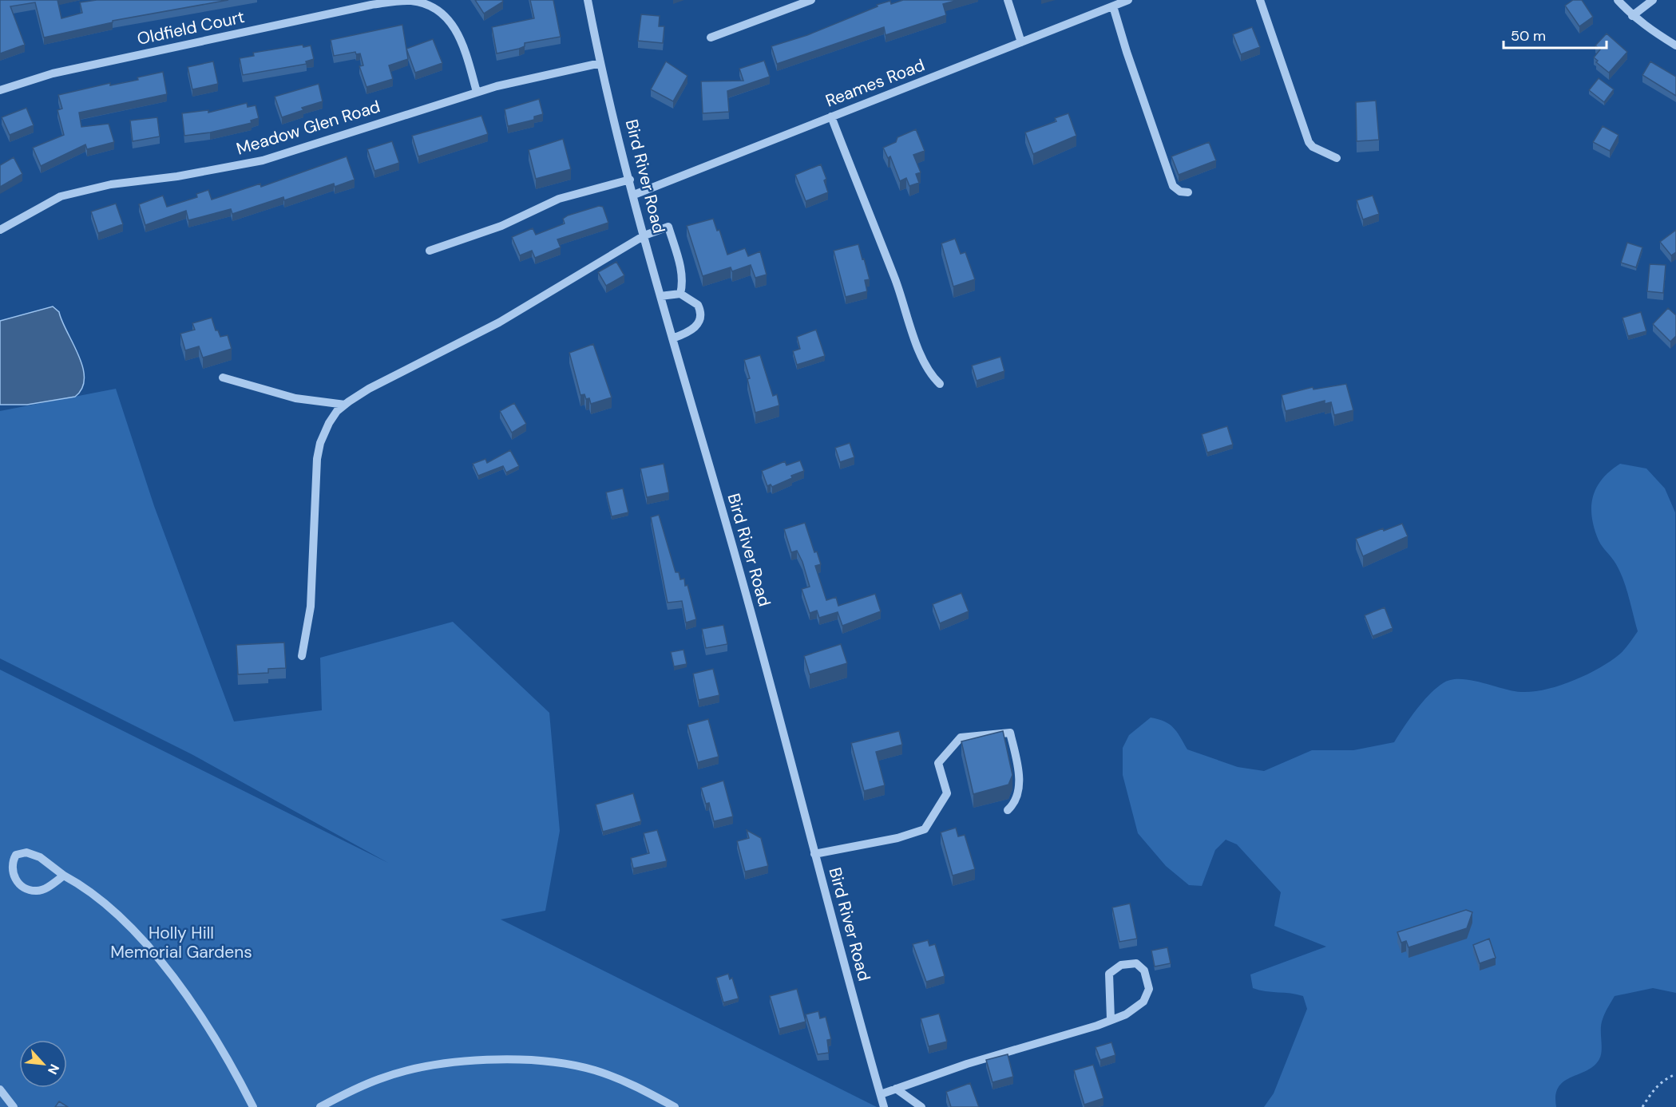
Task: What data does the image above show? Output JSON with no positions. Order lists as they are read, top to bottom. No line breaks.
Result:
{"streets":{"street":["Oldfield Court","Reames Road","Meadow Glen Road","Bird River Road"]},"crossings":[["Oldfield Court","Meadow Glen Road"],["Reames Road","Bird River Road"],["Meadow Glen Road","Bird River Road"]],"parks":["Holly Hill Memorial Gardens"],"scale_bar":"50 m","north":"bottom right"}
